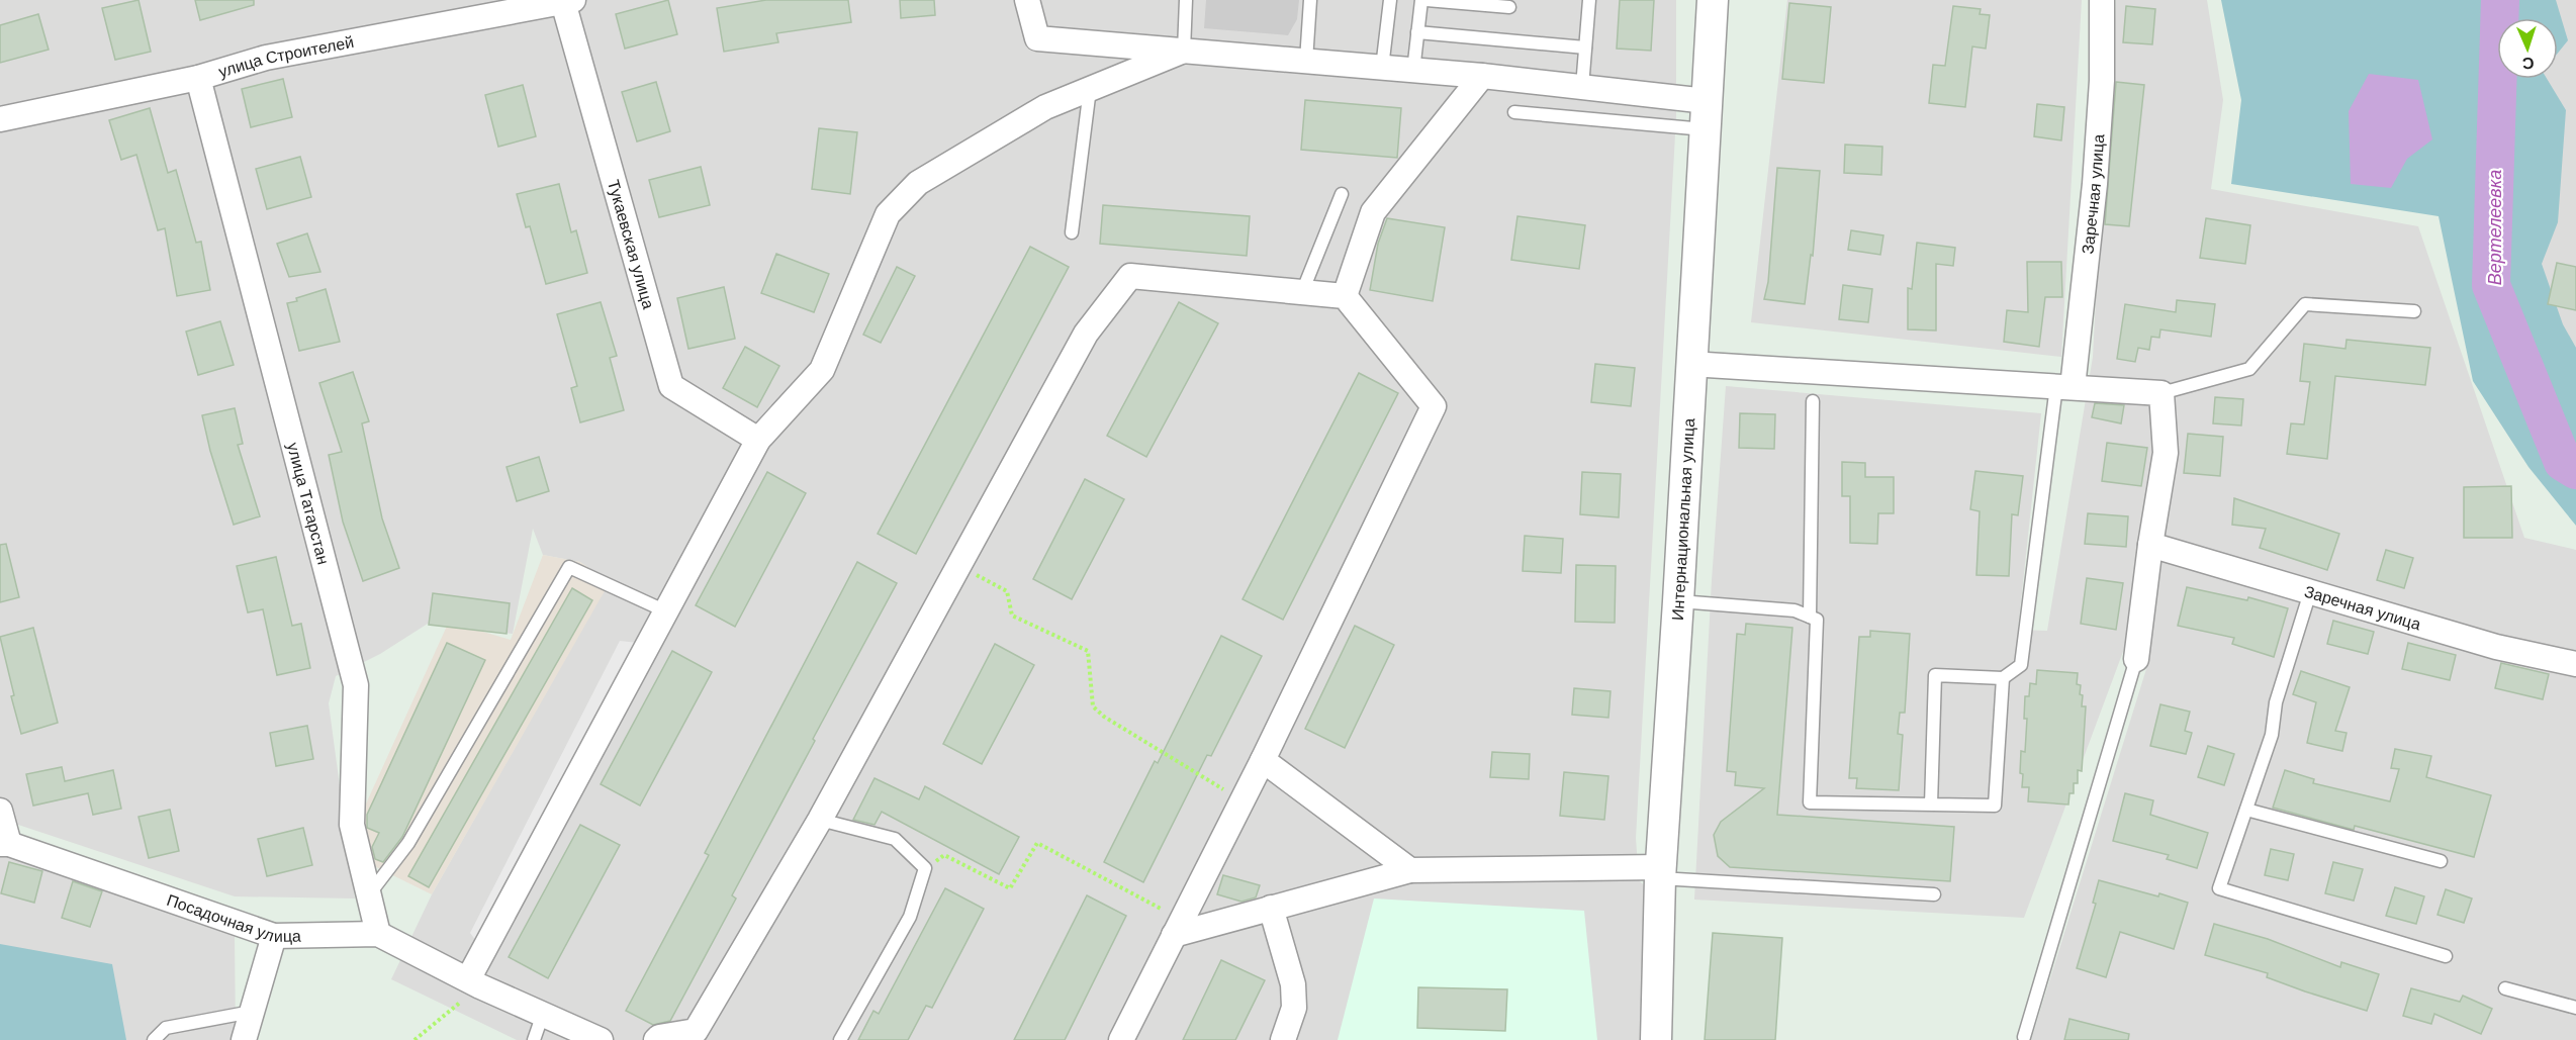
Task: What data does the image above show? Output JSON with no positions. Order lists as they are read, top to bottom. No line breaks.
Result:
{"streets":{"street":["улица Строителей","Заречная улица","Тукаевская улица","улица Татарстан","Интернациональная улица","Посадочная улица"]},"crossings":[["улица Строителей","Тукаевская улица"],["улица Строителей","улица Татарстан"],["улица Татарстан","Посадочная улица"]],"water":["Вертелеевка"],"north":"bottom"}
